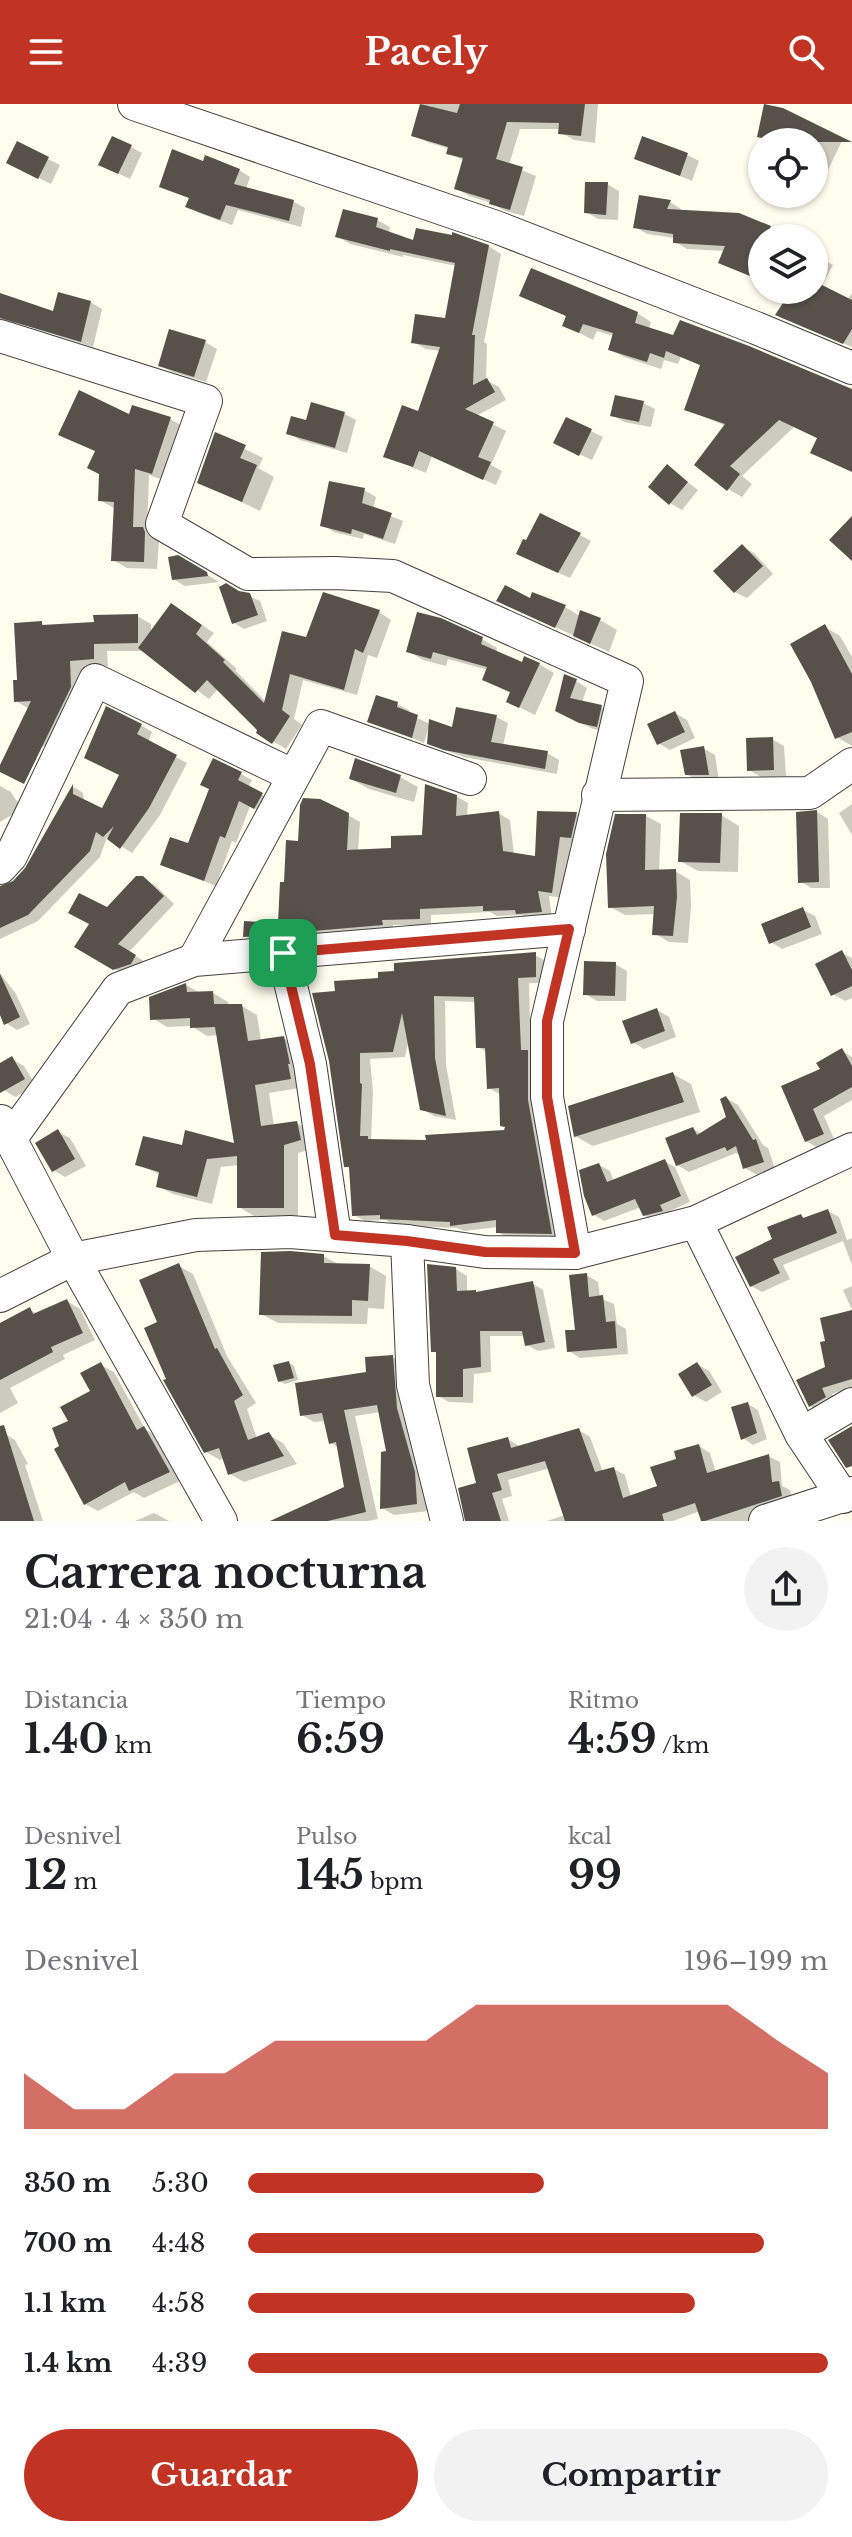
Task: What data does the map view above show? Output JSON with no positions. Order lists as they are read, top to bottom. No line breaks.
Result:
{"page":{"header":"Pacely","heading":["Carrera nocturna","21:04 · 4 × 350 m"],"stats":[["Distancia","1.40 km"],["Tiempo","6:59"],["Ritmo","4:59 /km"],["Desnivel","12 m"],["Pulso","145 bpm"],["kcal","99"]],"chart":["Desnivel","196–199 m"],"list":[{"name":"350 m","note":"5:30"},{"name":"700 m","note":"4:48"},{"name":"1.1 km","note":"4:58"},{"name":"1.4 km","note":"4:39"}],"buttons":["Guardar","Compartir"]}}
